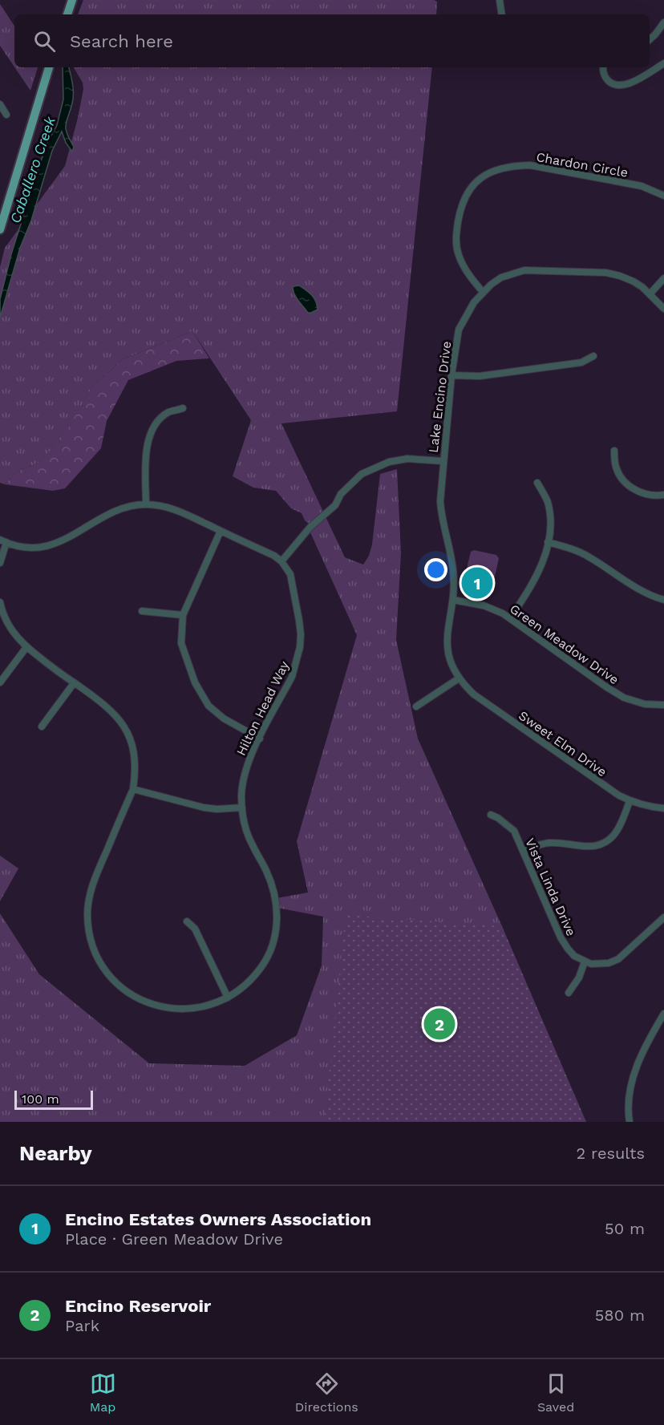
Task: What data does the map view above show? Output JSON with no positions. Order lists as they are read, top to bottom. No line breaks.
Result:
{"streets":{"street":["Chardon Circle","Lake Encino Drive","Green Meadow Drive","Hilton Head Way","Sweet Elm Drive","Vista Linda Drive"]},"crossings":[["Chardon Circle","Lake Encino Drive"],["Lake Encino Drive","Green Meadow Drive"],["Lake Encino Drive","Sweet Elm Drive"]],"water":["Caballero Creek"],"scale_bar":"100 m","page":{"search":"Search here","pins":["1","2"],"scale":"100 m","heading":["Nearby","2 results"],"list":[{"mark":"1","name":"Encino Estates Owners Association","note":"Place · Green Meadow Drive","value":"50 m"},{"mark":"2","name":"Encino Reservoir","note":"Park","value":"580 m"}],"nav":["Map","Directions","Saved"]}}
